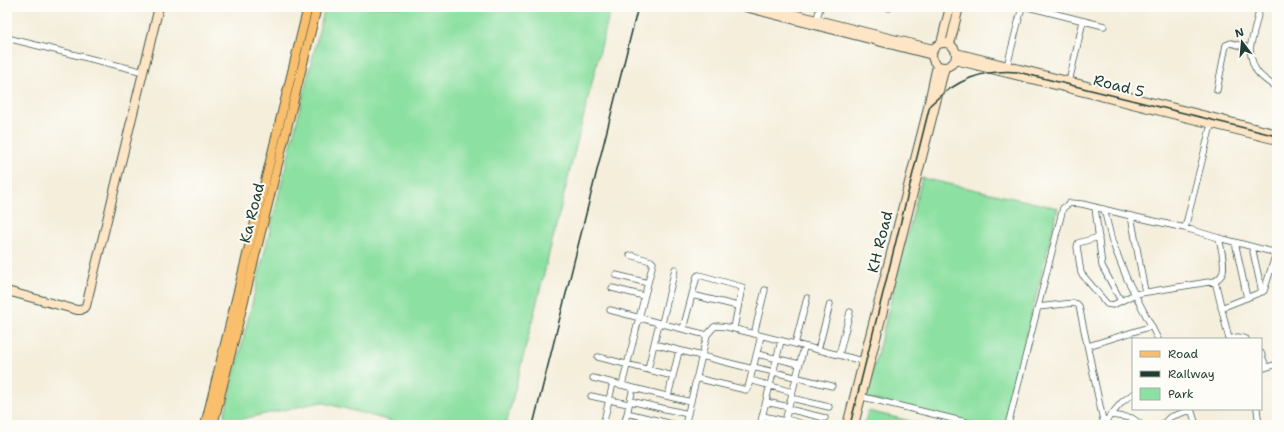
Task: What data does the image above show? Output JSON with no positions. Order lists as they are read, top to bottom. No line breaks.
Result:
{"streets":{"main road":["Ka Road"],"street":["Road 5","KH Road"]},"crossings":[["Road 5","KH Road"]],"legend":["Road","Railway","Park"],"north":"top"}
